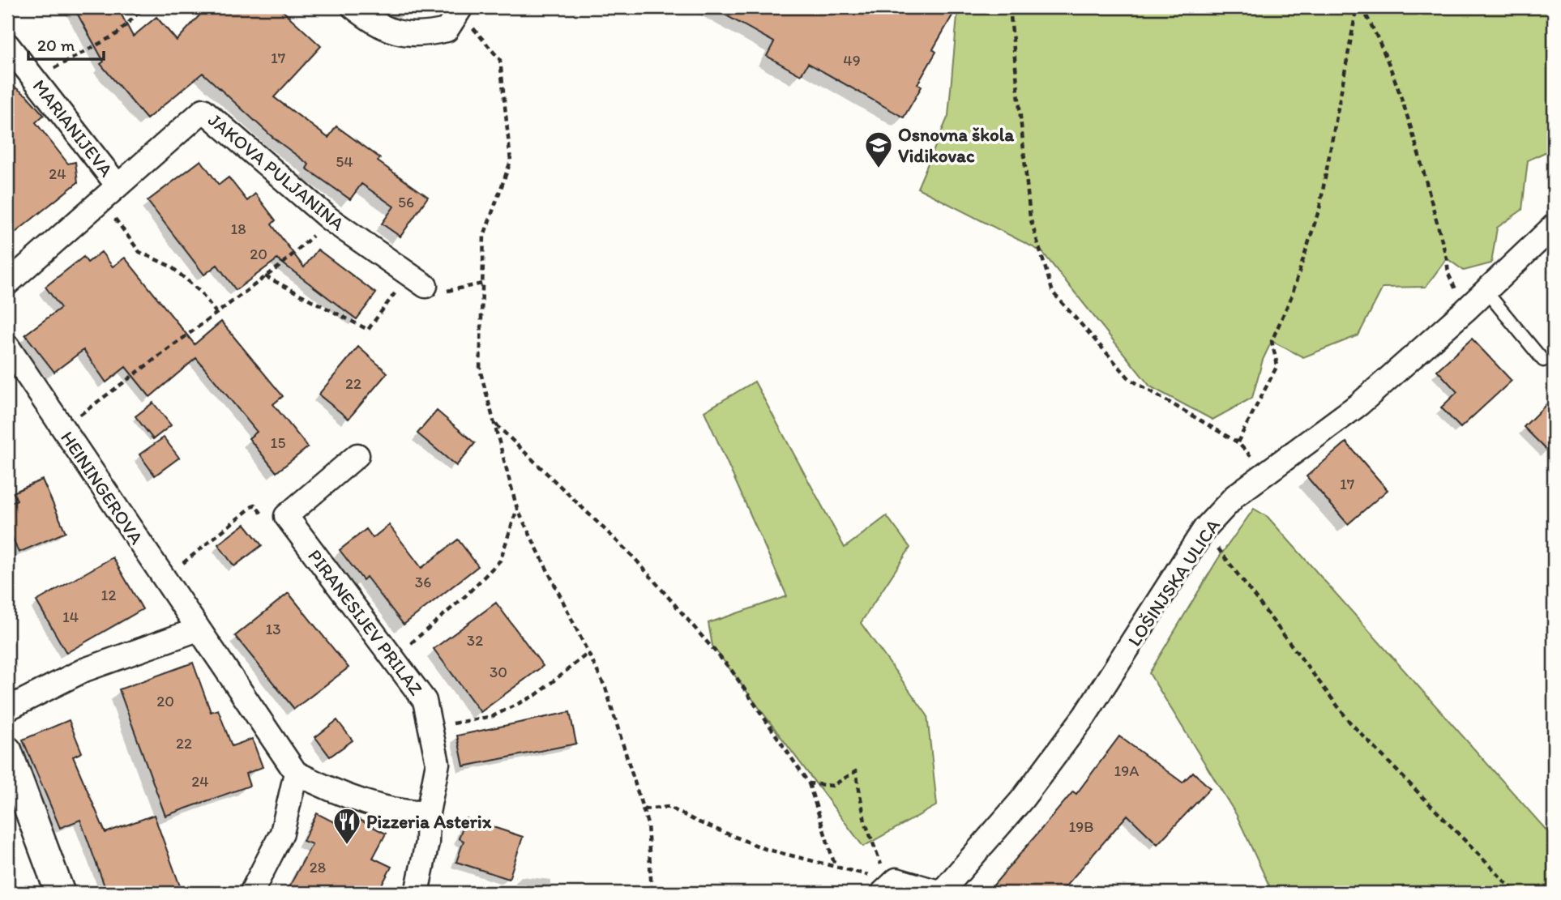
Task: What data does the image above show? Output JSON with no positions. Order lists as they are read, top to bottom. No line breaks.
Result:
{"streets":{"street":["MARIANIJEVA","JAKOVA PULJANINA","HEININGEROVA","LOŠINJSKA ULICA","PIRANESIJEV PRILAZ"]},"crossings":[["MARIANIJEVA","JAKOVA PULJANINA"]],"places":{"school or university":["Osnovna škola Vidikovac"],"restaurant":["Pizzeria Asterix"]},"house_numbers":["17","49","54","24","56","18","20","22","15","17","36","12","14","13","32","30","20","22","19A","24","19B","28"],"scale_bar":"20 m"}
